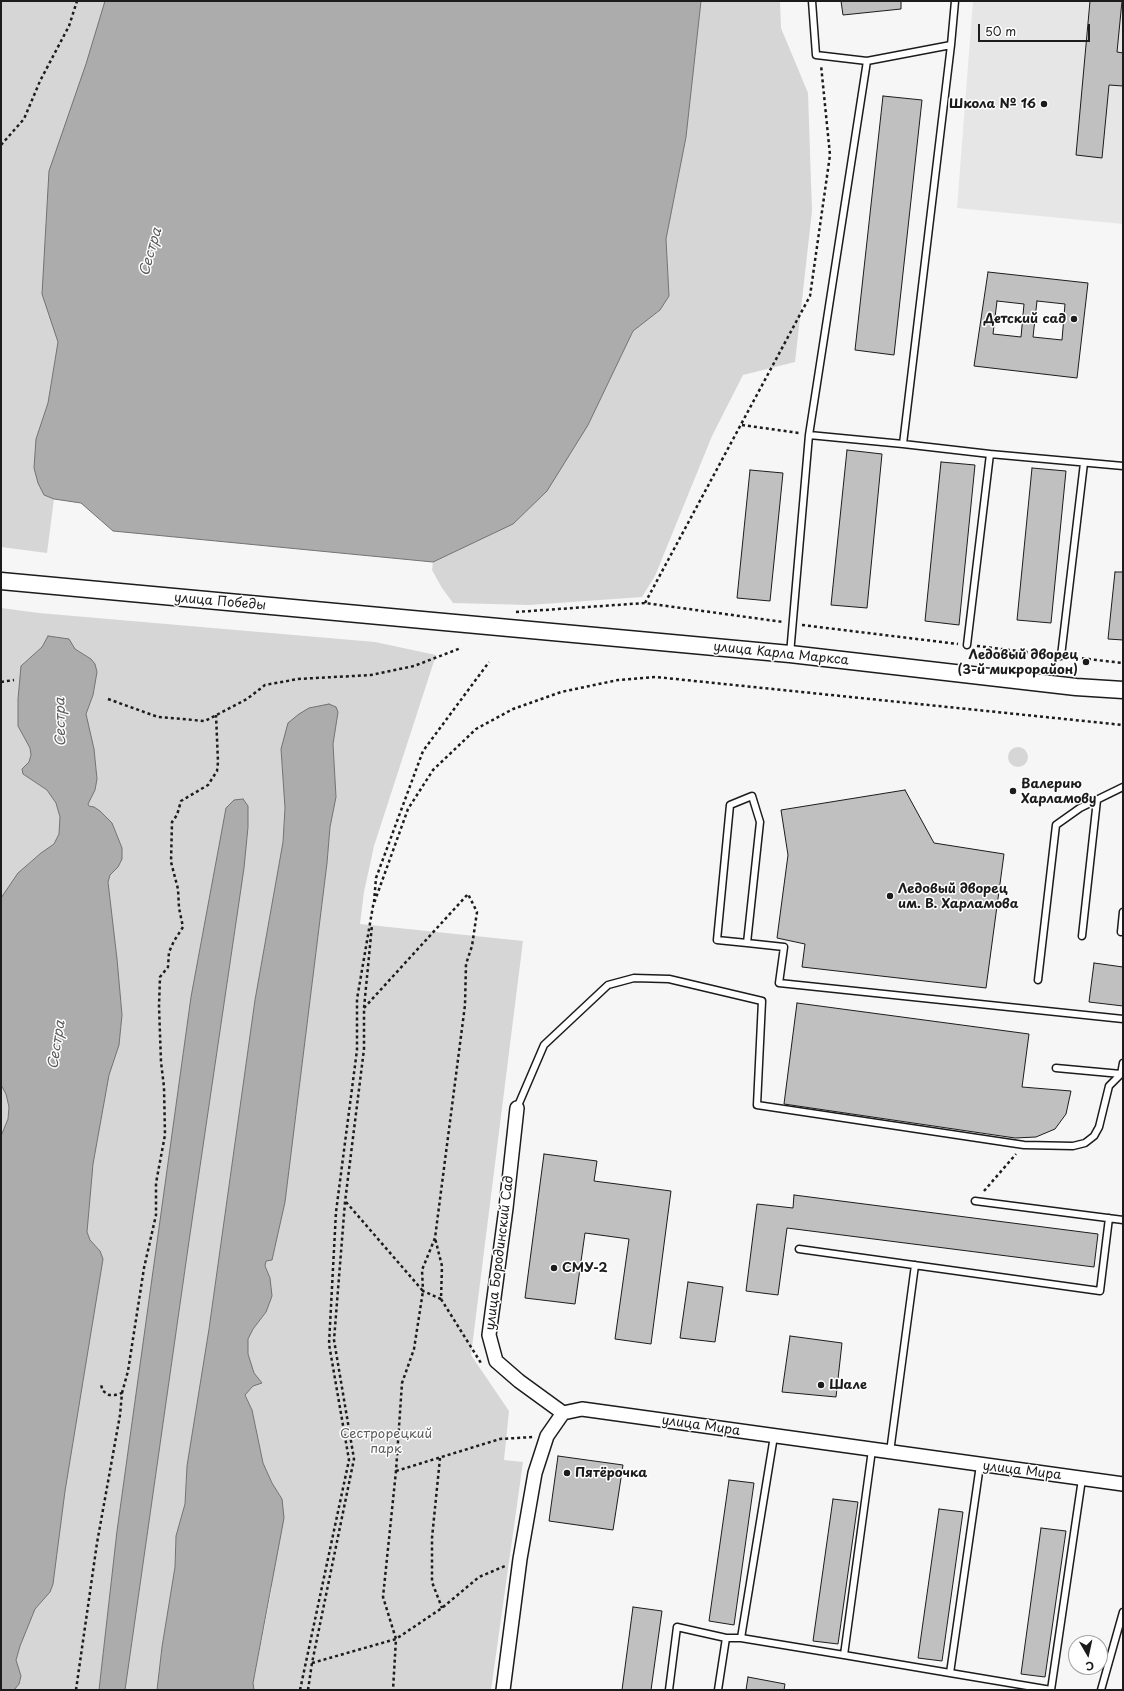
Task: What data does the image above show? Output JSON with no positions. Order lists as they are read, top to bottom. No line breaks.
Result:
{"streets":{"street":["улица Победы","улица Карла Маркса","улица Бородинский Сад","улица Мира"]},"crossings":[["улица Победы","улица Карла Маркса"],["улица Бородинский Сад","улица Мира"]],"water":["Сестра"],"parks":["Сестрорецкий парк"],"places":["Школа № 16","Детский сад","Ледовый дворец (3-й микрорайон)","Валерию Харламову","Ледовый дворец им. В. Харламова","СМУ-2","Шале","Пятёрочка"],"scale_bar":"50 m","north":"bottom"}
